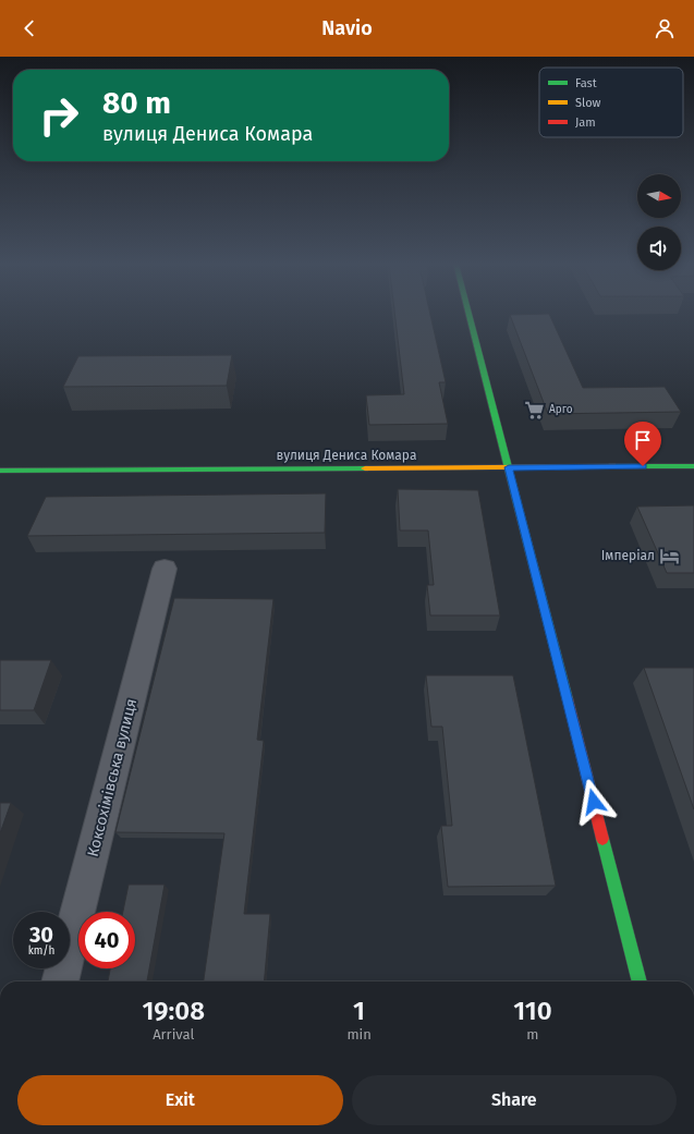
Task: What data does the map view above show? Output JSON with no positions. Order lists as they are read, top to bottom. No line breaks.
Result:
{"streets":{"street":["вулиця Дениса Комара","Коксохімівська вулиця"]},"places":{"supermarket":["Арго"],"hotel":["Імперіал"]},"legend":["Fast","Slow","Jam"],"north":"right","page":{"header":"Navio","turn":["80 m","вулиця Дениса Комара"],"speed":"30 km/h","limit":"40","eta":["19:08","Arrival","1","min","110","m"],"buttons":["Exit","Share"]}}
